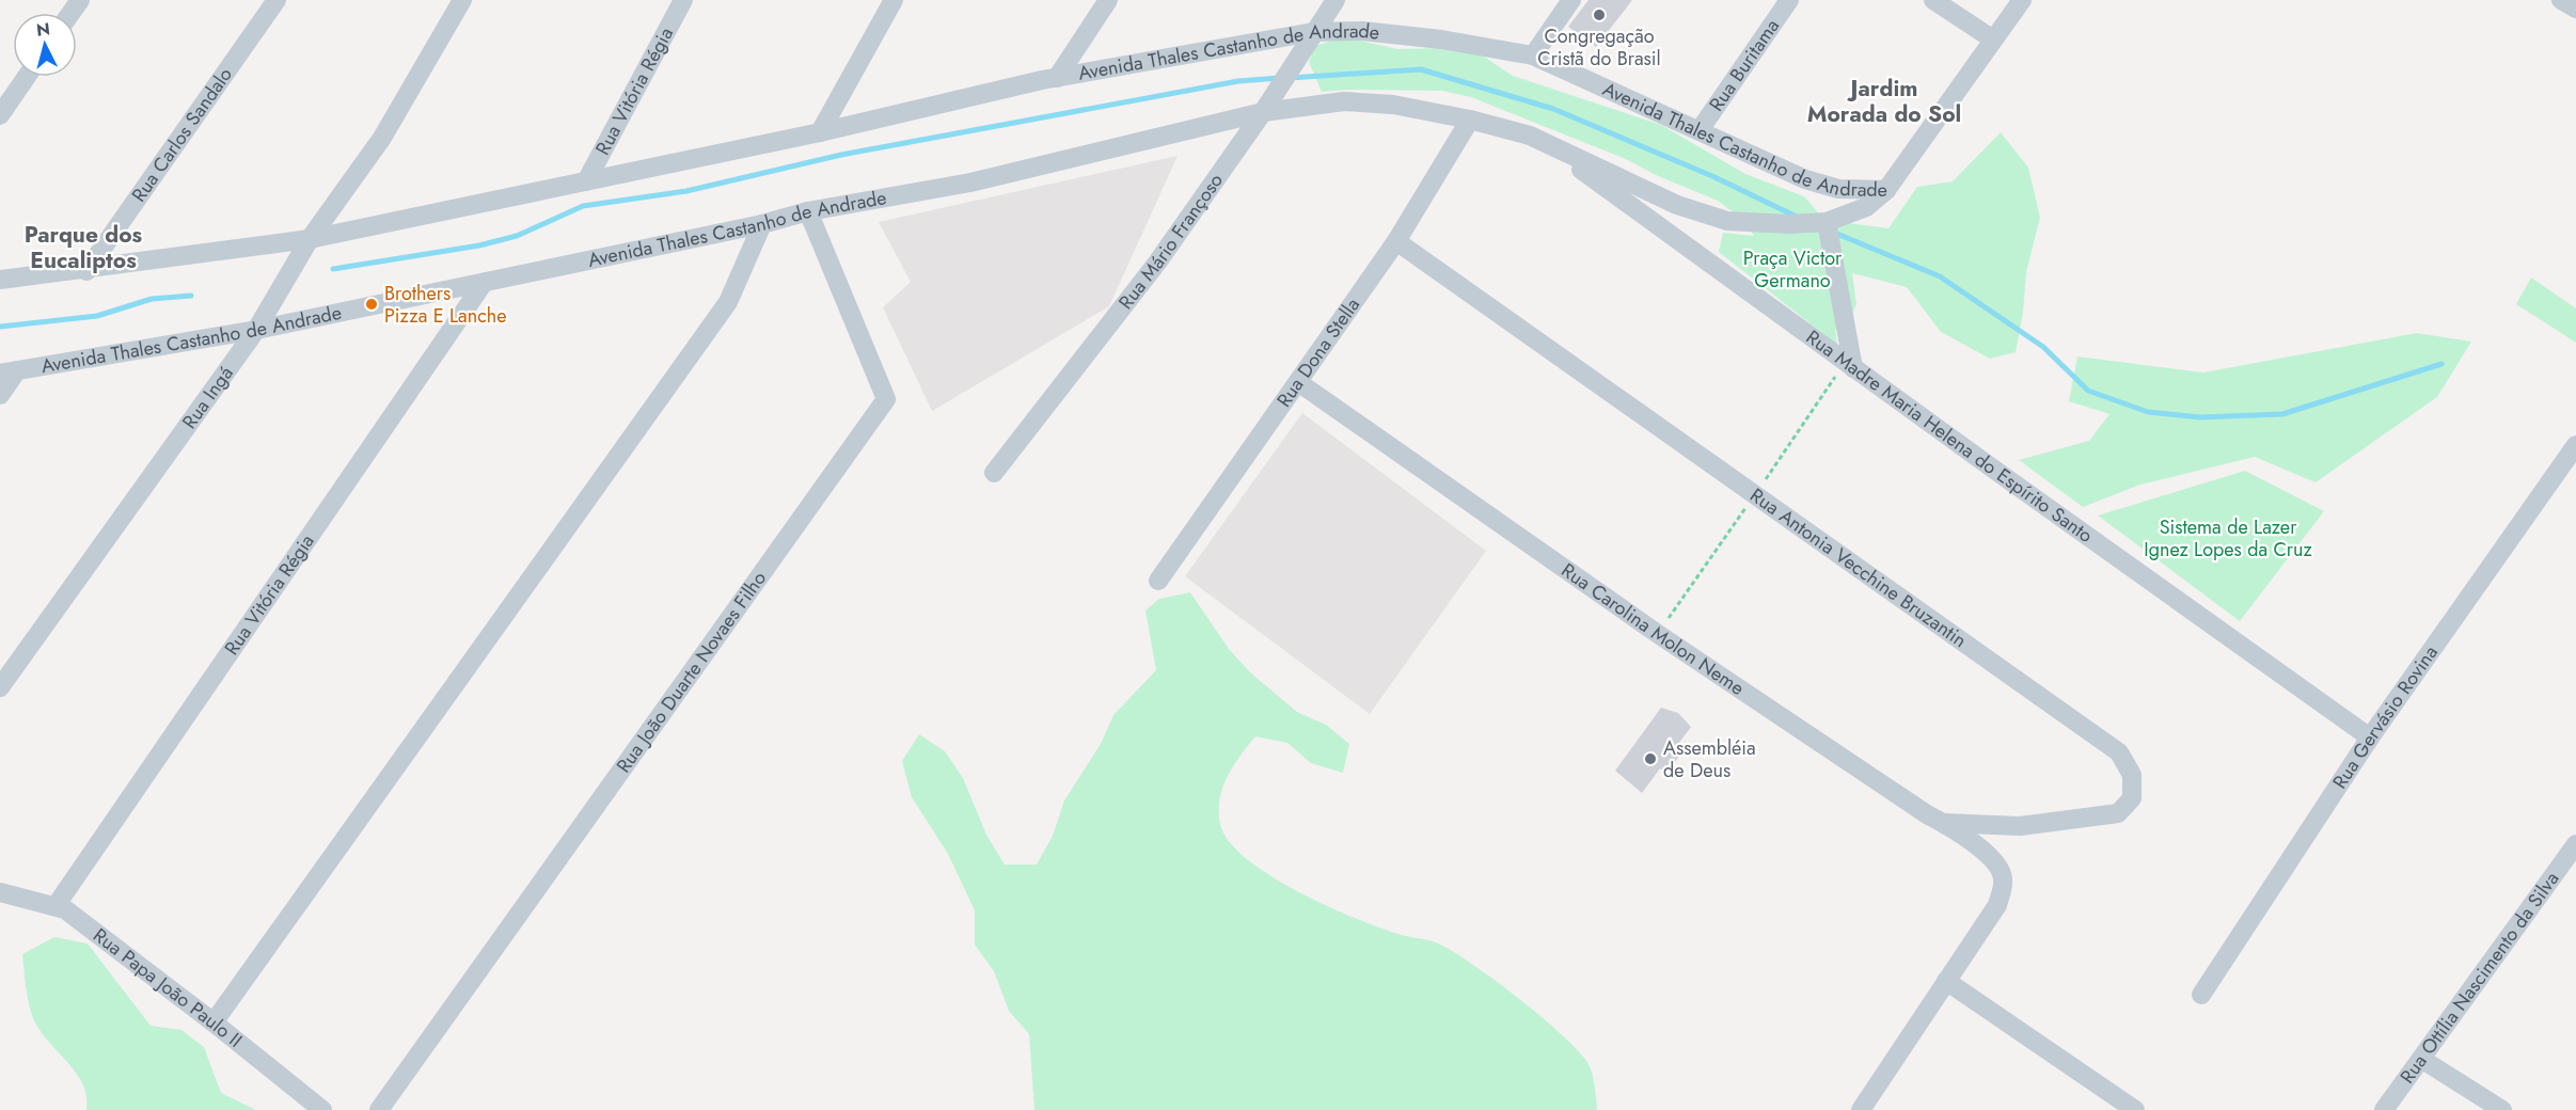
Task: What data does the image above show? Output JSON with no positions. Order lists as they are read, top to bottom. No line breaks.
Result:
{"streets":{"street":["Avenida Thales Castanho de Andrade","Rua Buritama","Rua Vitória Régia","Rua Carlos Sandalo","Rua Mário Françoso","Rua Dona Stella","Rua Ingá","Rua Madre Maria Helena do Espírito Santo","Rua Antonia Vecchine Bruzantin","Rua Carolina Molon Neme","Rua João Duarte Novaes Filho","Rua Gervásio Rovina","Rua Ottília Nascimento da Silva","Rua Papa João Paulo II"]},"crossings":[["Avenida Thales Castanho de Andrade","Rua Buritama"],["Avenida Thales Castanho de Andrade","Rua Vitória Régia"],["Avenida Thales Castanho de Andrade","Rua Carlos Sandalo"],["Avenida Thales Castanho de Andrade","Rua Mário Françoso"],["Avenida Thales Castanho de Andrade","Rua Dona Stella"],["Avenida Thales Castanho de Andrade","Rua Ingá"],["Avenida Thales Castanho de Andrade","Rua Madre Maria Helena do Espírito Santo"],["Avenida Thales Castanho de Andrade","Rua João Duarte Novaes Filho"],["Rua Vitória Régia","Rua Papa João Paulo II"],["Rua Dona Stella","Rua Antonia Vecchine Bruzantin"],["Rua Dona Stella","Rua Carolina Molon Neme"],["Rua Madre Maria Helena do Espírito Santo","Rua Gervásio Rovina"],["Rua Antonia Vecchine Bruzantin","Rua Carolina Molon Neme"]],"districts":["Jardim Morada do Sol","Parque dos Eucaliptos"],"parks":["Praça Victor Germano","Sistema de Lazer Ignez Lopes da Cruz"],"places":["Congregação Cristã do Brasil","Brothers Pizza E Lanche","Assembléia de Deus"],"north":"top"}
